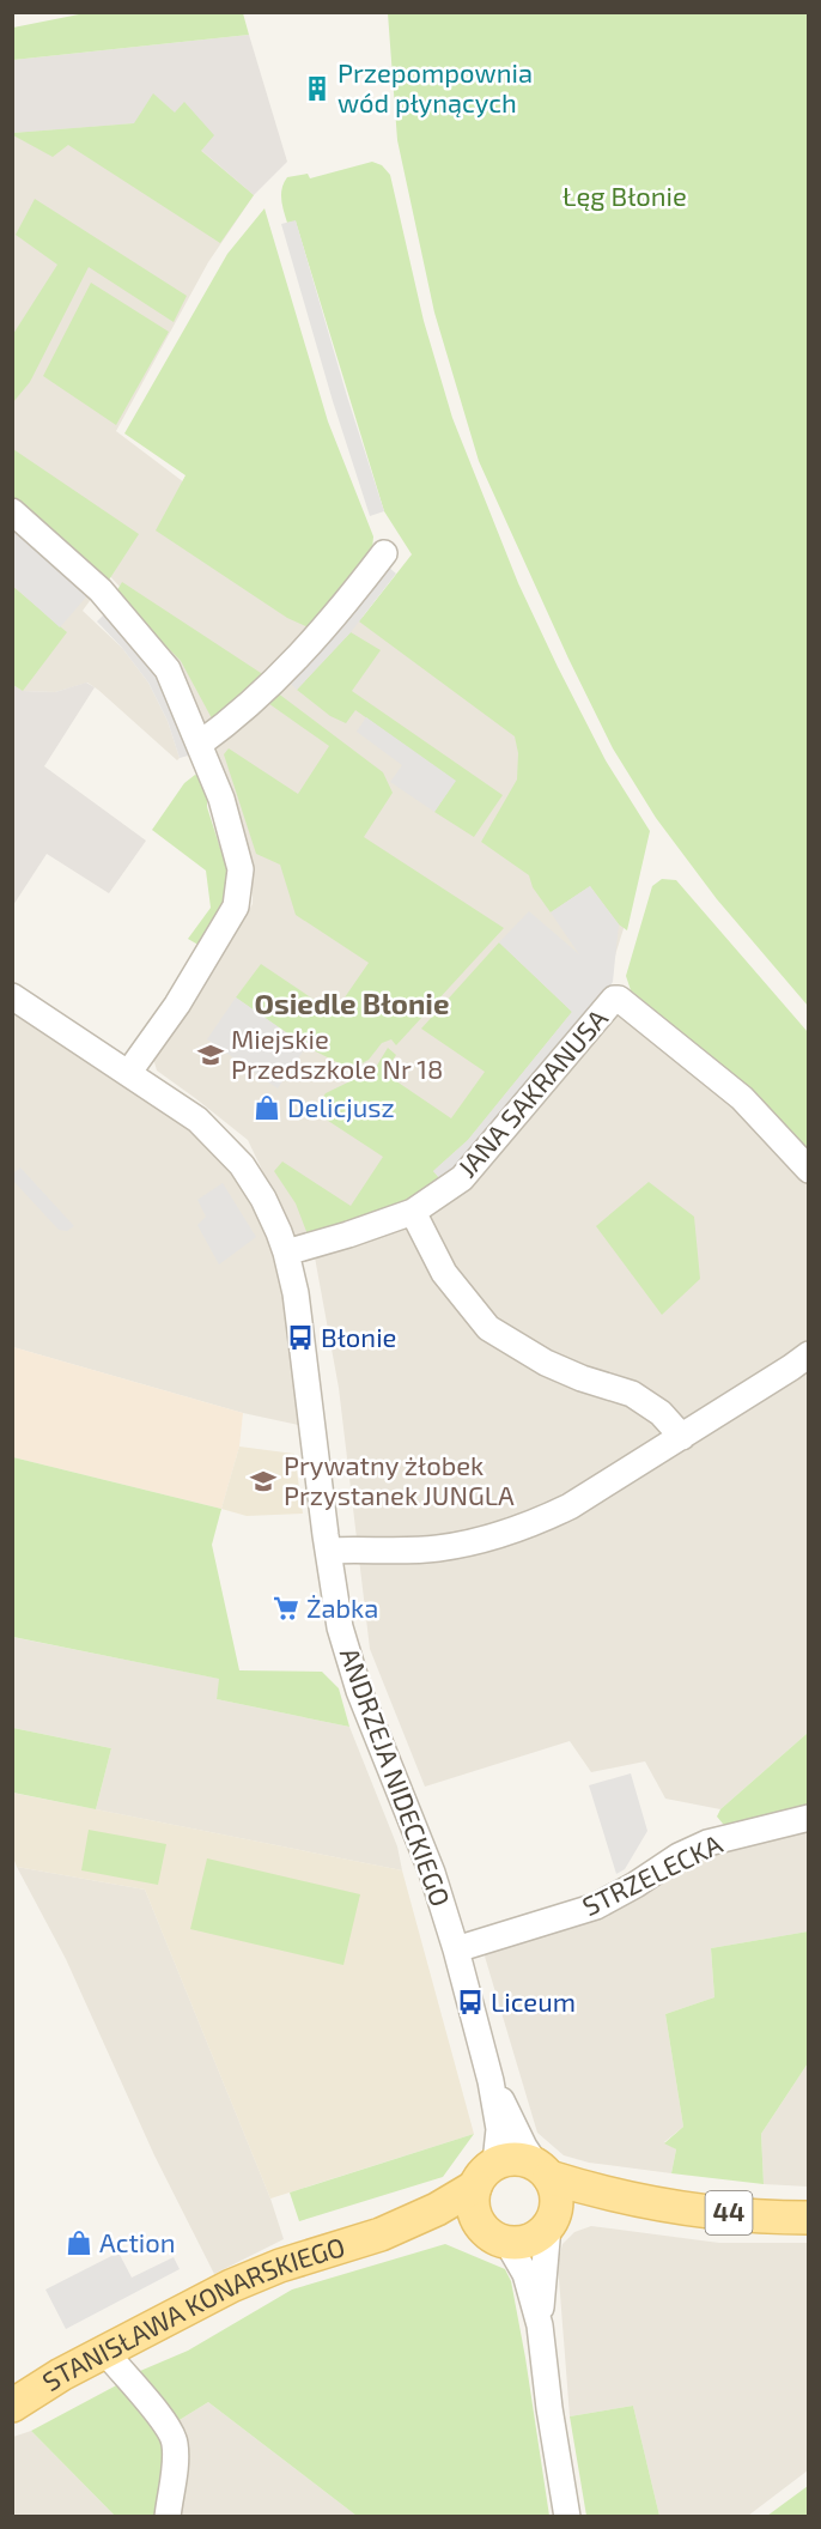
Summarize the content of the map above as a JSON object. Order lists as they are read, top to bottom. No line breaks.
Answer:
{"streets":{"main road":["44","STANISŁAWA KONARSKIEGO"],"street":["JANA SAKRANUSA","ANDRZEJA NIDECKIEGO","STRZELECKA"]},"crossings":[["ANDRZEJA NIDECKIEGO","STRZELECKA"],["ANDRZEJA NIDECKIEGO","44"],["ANDRZEJA NIDECKIEGO","STANISŁAWA KONARSKIEGO"],["44","STANISŁAWA KONARSKIEGO"]],"districts":["Osiedle Błonie"],"parks":["Łęg Błonie"],"places":{"building":["Przepompownia wód płynących"],"school or university":["Miejskie Przedszkole Nr 18","Prywatny żłobek Przystanek JUNGLA"],"shop":["Delicjusz","Action"],"bus stop":["Błonie","Liceum"],"supermarket":["Żabka"]}}
